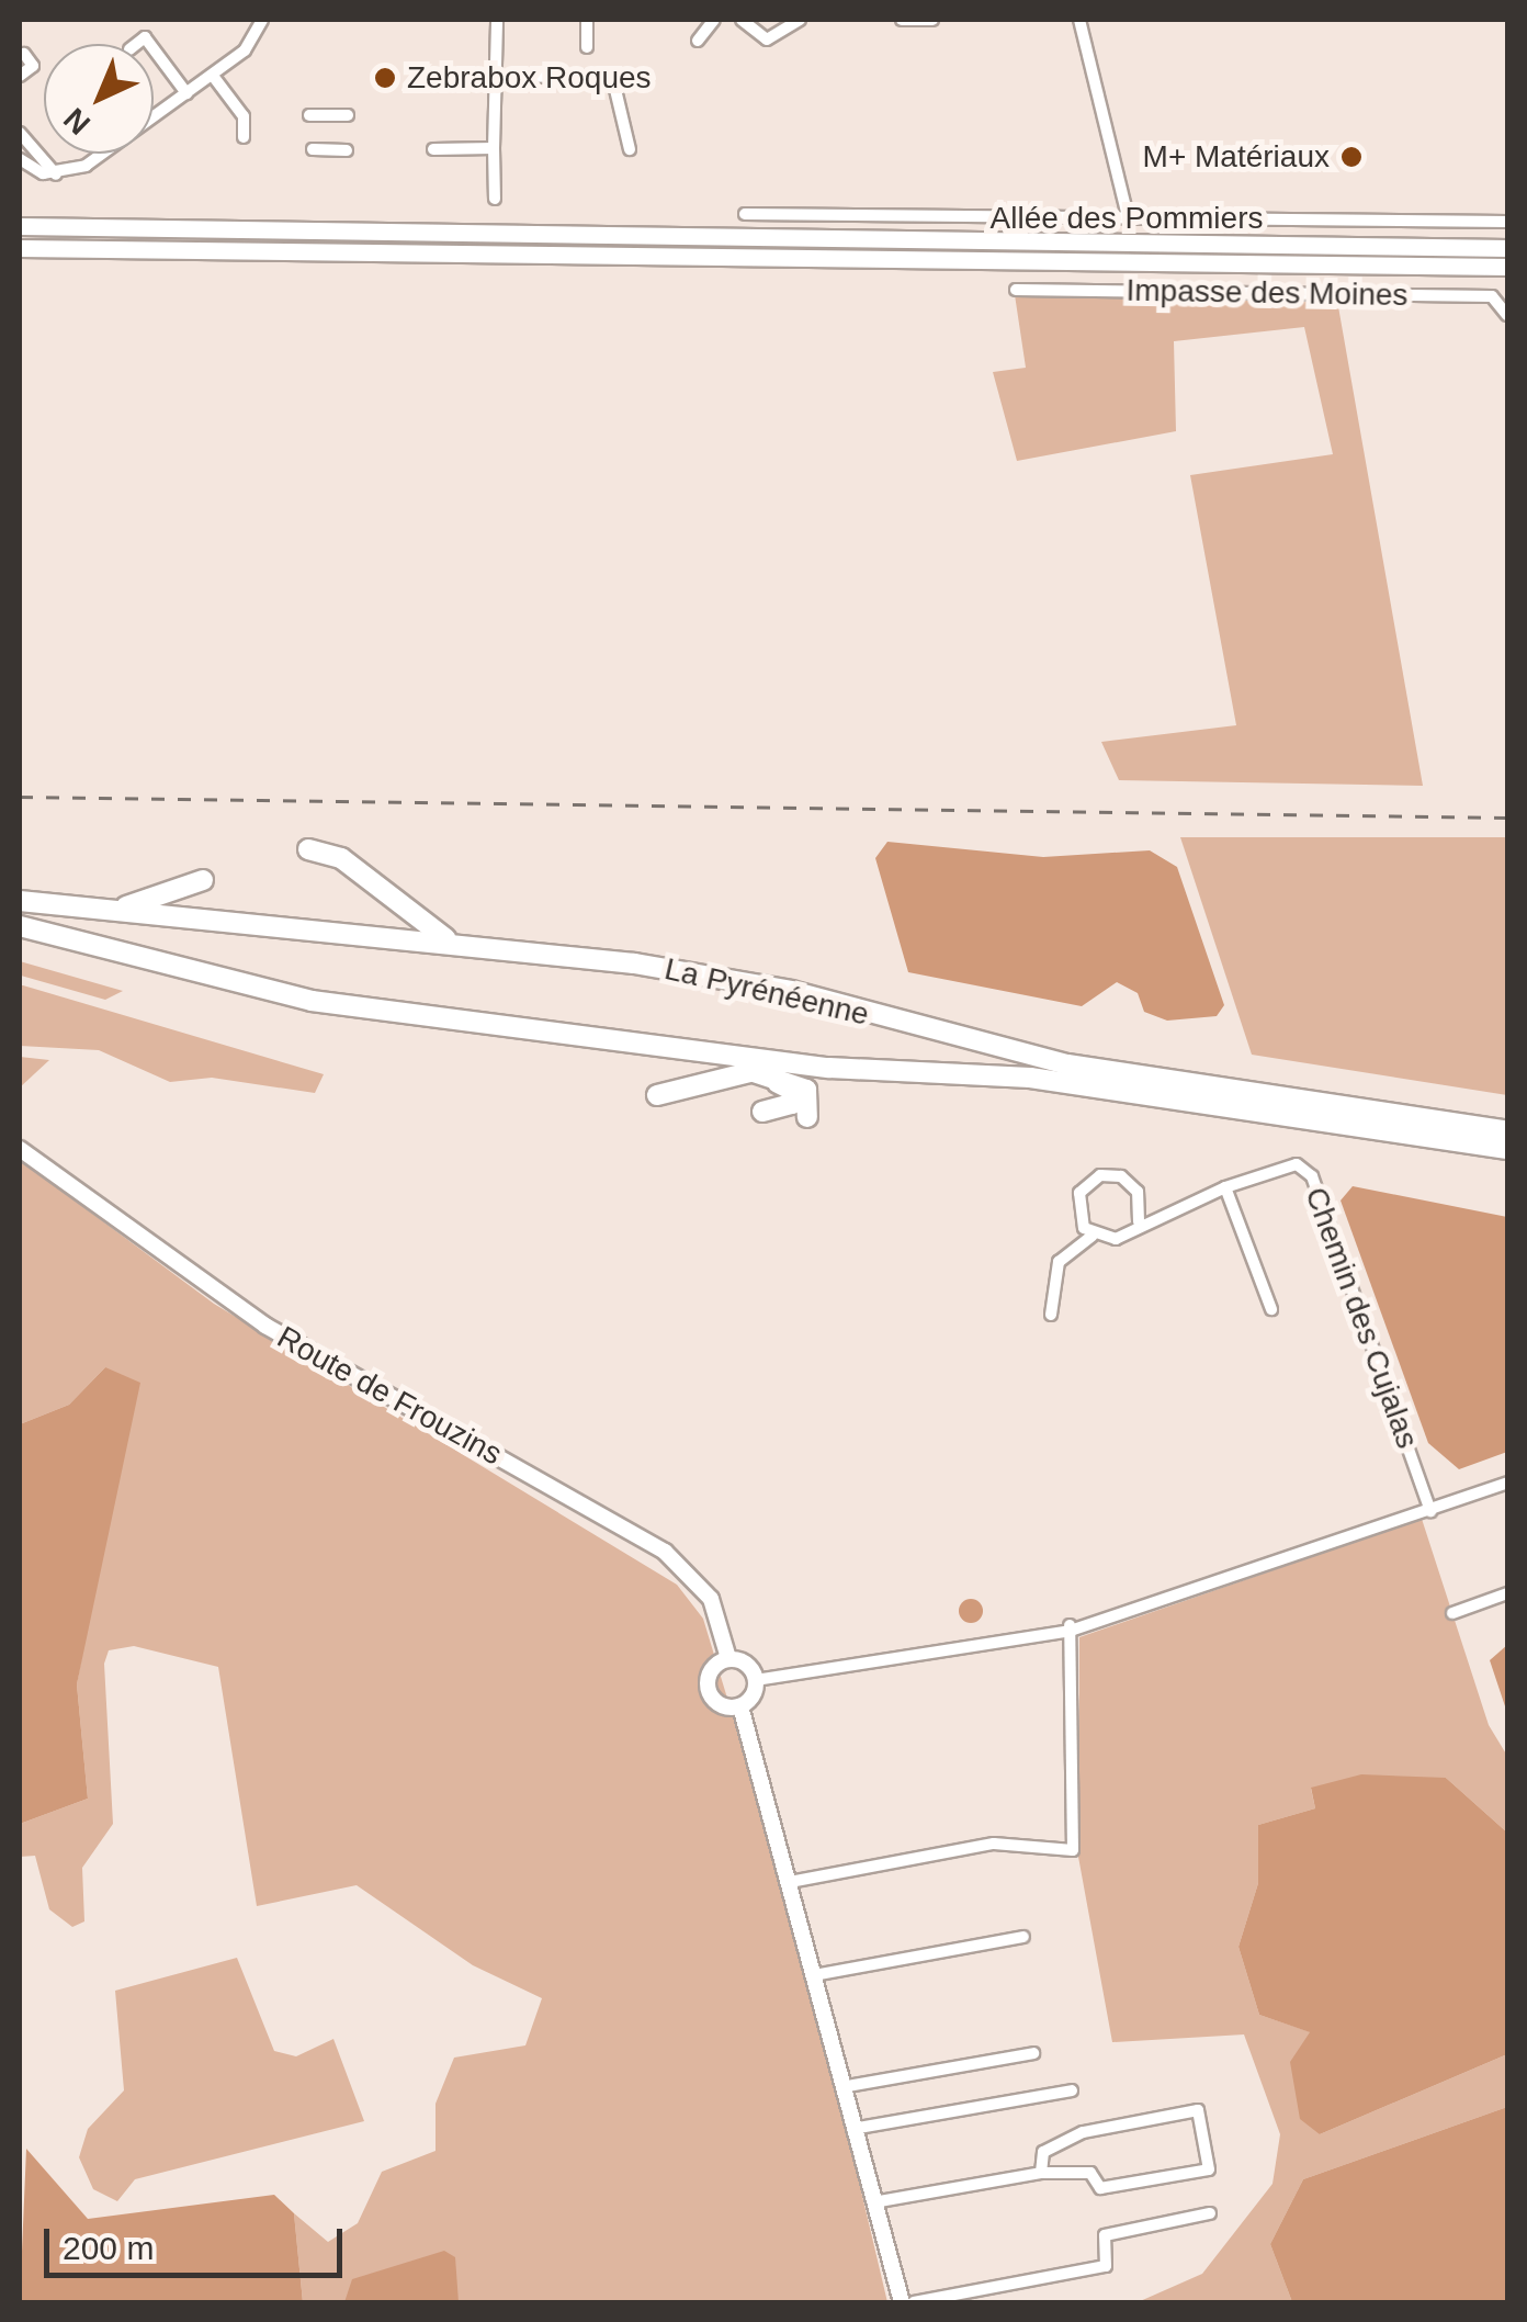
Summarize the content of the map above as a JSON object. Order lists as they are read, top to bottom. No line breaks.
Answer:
{"streets":{"highway":["La Pyrénéenne"],"main road":["Route de Frouzins"],"street":["Allée des Pommiers","Impasse des Moines","Chemin des Cujalas"]},"places":["Zebrabox Roques","M+ Matériaux"],"scale_bar":"200 m","north":"bottom left"}
